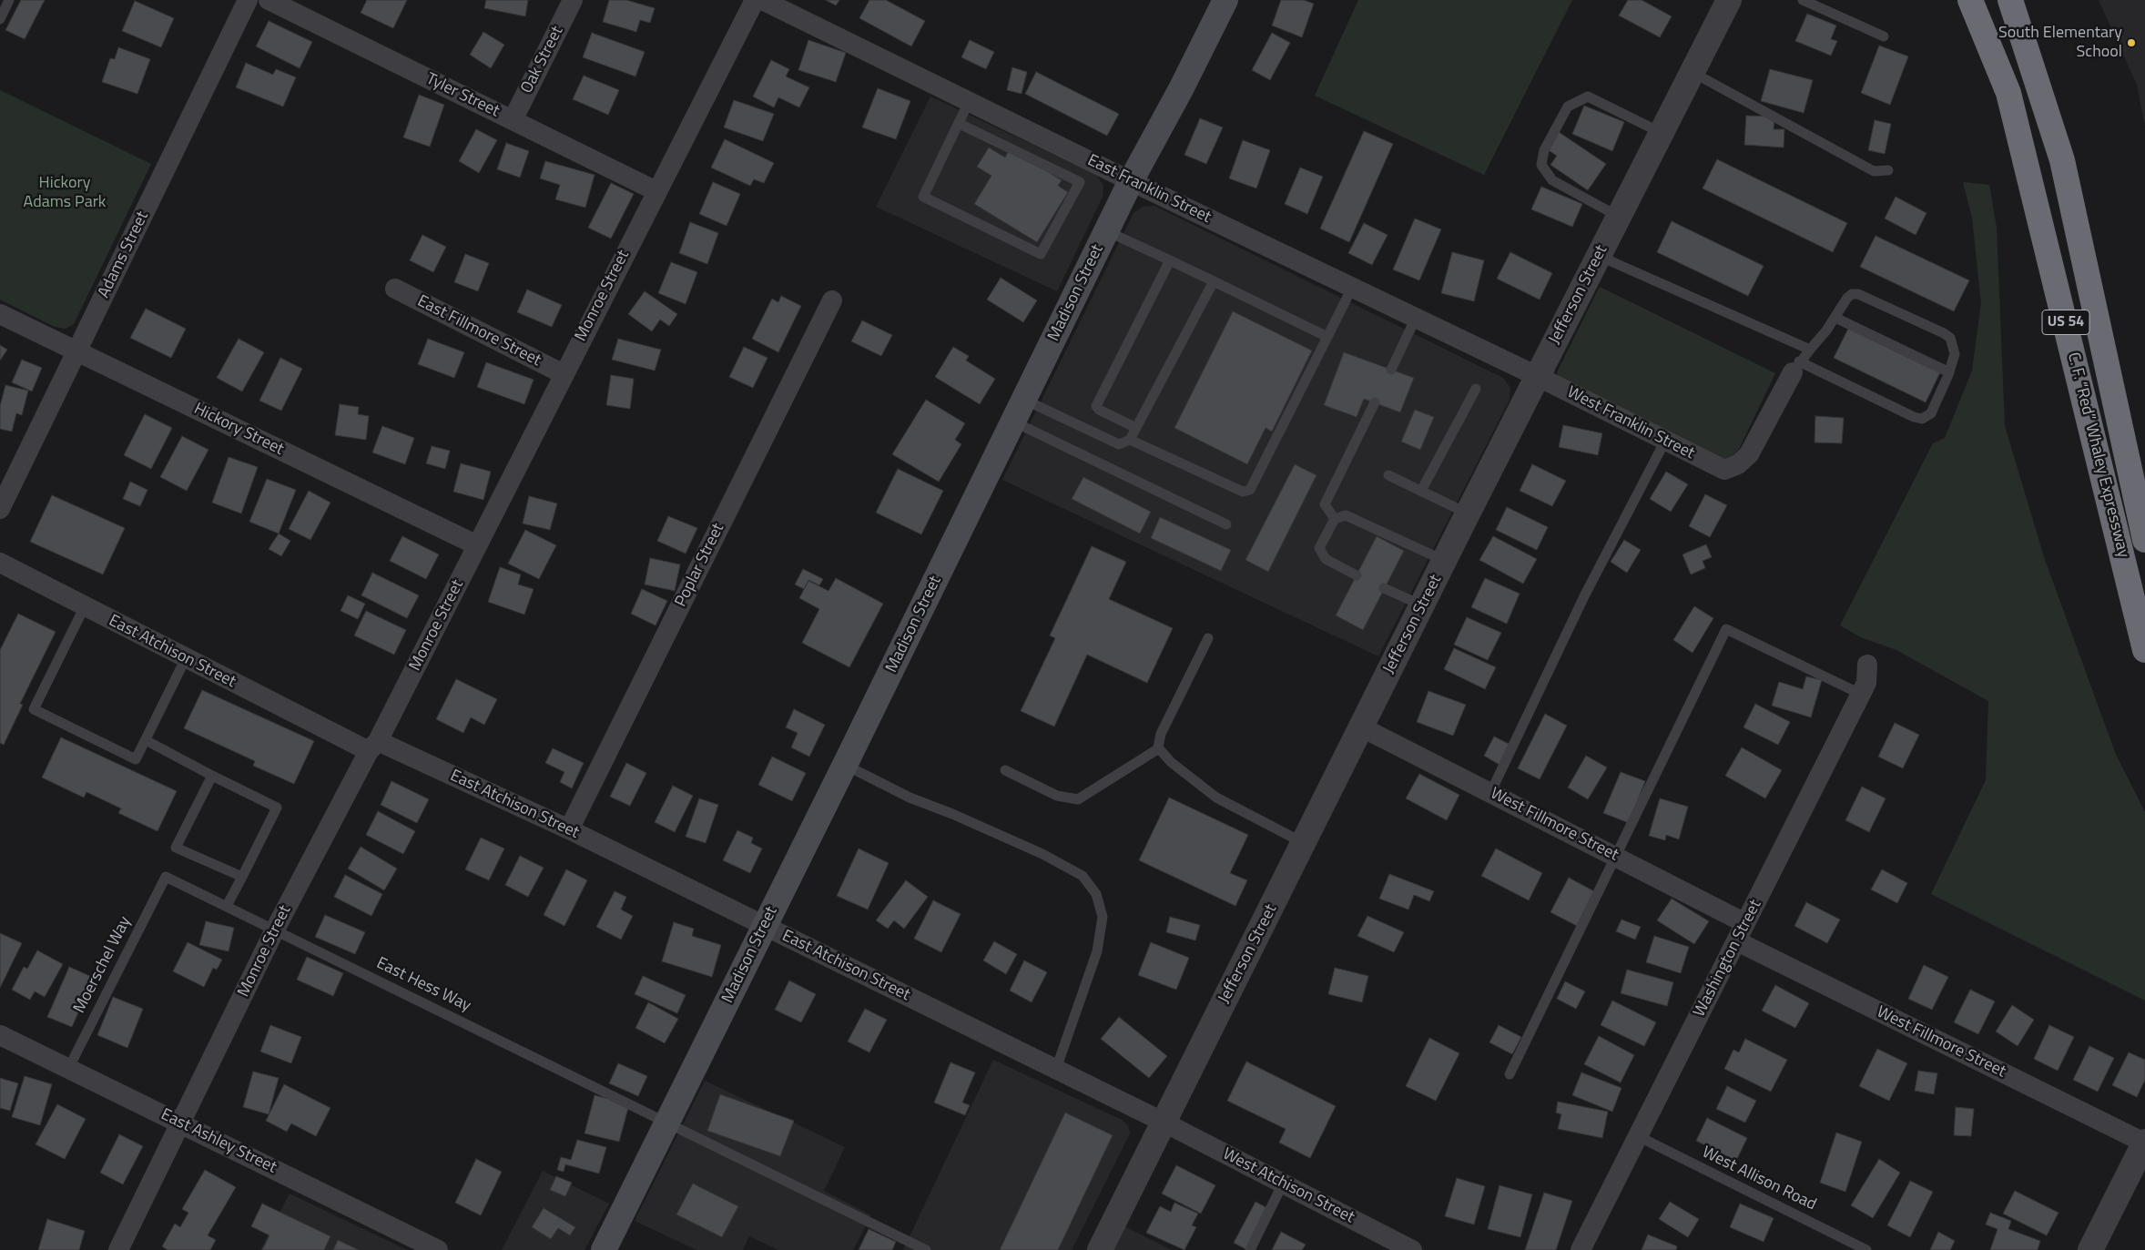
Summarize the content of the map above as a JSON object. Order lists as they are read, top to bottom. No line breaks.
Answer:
{"streets":{"highway":["US 54","C. F. “Red” Whaley Expressway"],"main road":["Madison Street"],"street":["Oak Street","Tyler Street","East Franklin Street","Adams Street","Jefferson Street","Monroe Street","East Fillmore Street","West Franklin Street","Hickory Street","Poplar Street","East Atchison Street","West Fillmore Street","Washington Street","East Ashley Street","West Atchison Street"],"lane":["Moerschel Way","East Hess Way","West Allison Road"]},"crossings":[["Oak Street","Tyler Street"],["Tyler Street","Monroe Street"],["East Franklin Street","Madison Street"],["East Franklin Street","Jefferson Street"],["East Franklin Street","West Franklin Street"],["Adams Street","Hickory Street"],["Madison Street","East Atchison Street"],["Madison Street","East Hess Way"],["Jefferson Street","West Franklin Street"],["Jefferson Street","East Atchison Street"],["Jefferson Street","West Fillmore Street"],["Jefferson Street","West Atchison Street"],["Monroe Street","East Fillmore Street"],["Monroe Street","Hickory Street"],["Monroe Street","East Atchison Street"],["Monroe Street","East Hess Way"],["Monroe Street","East Ashley Street"],["Poplar Street","East Atchison Street"],["East Atchison Street","West Atchison Street"],["West Fillmore Street","Washington Street"],["Washington Street","West Allison Road"],["Moerschel Way","East Hess Way"],["Moerschel Way","East Ashley Street"]],"parks":["Hickory Adams Park"],"places":["South Elementary School"]}
